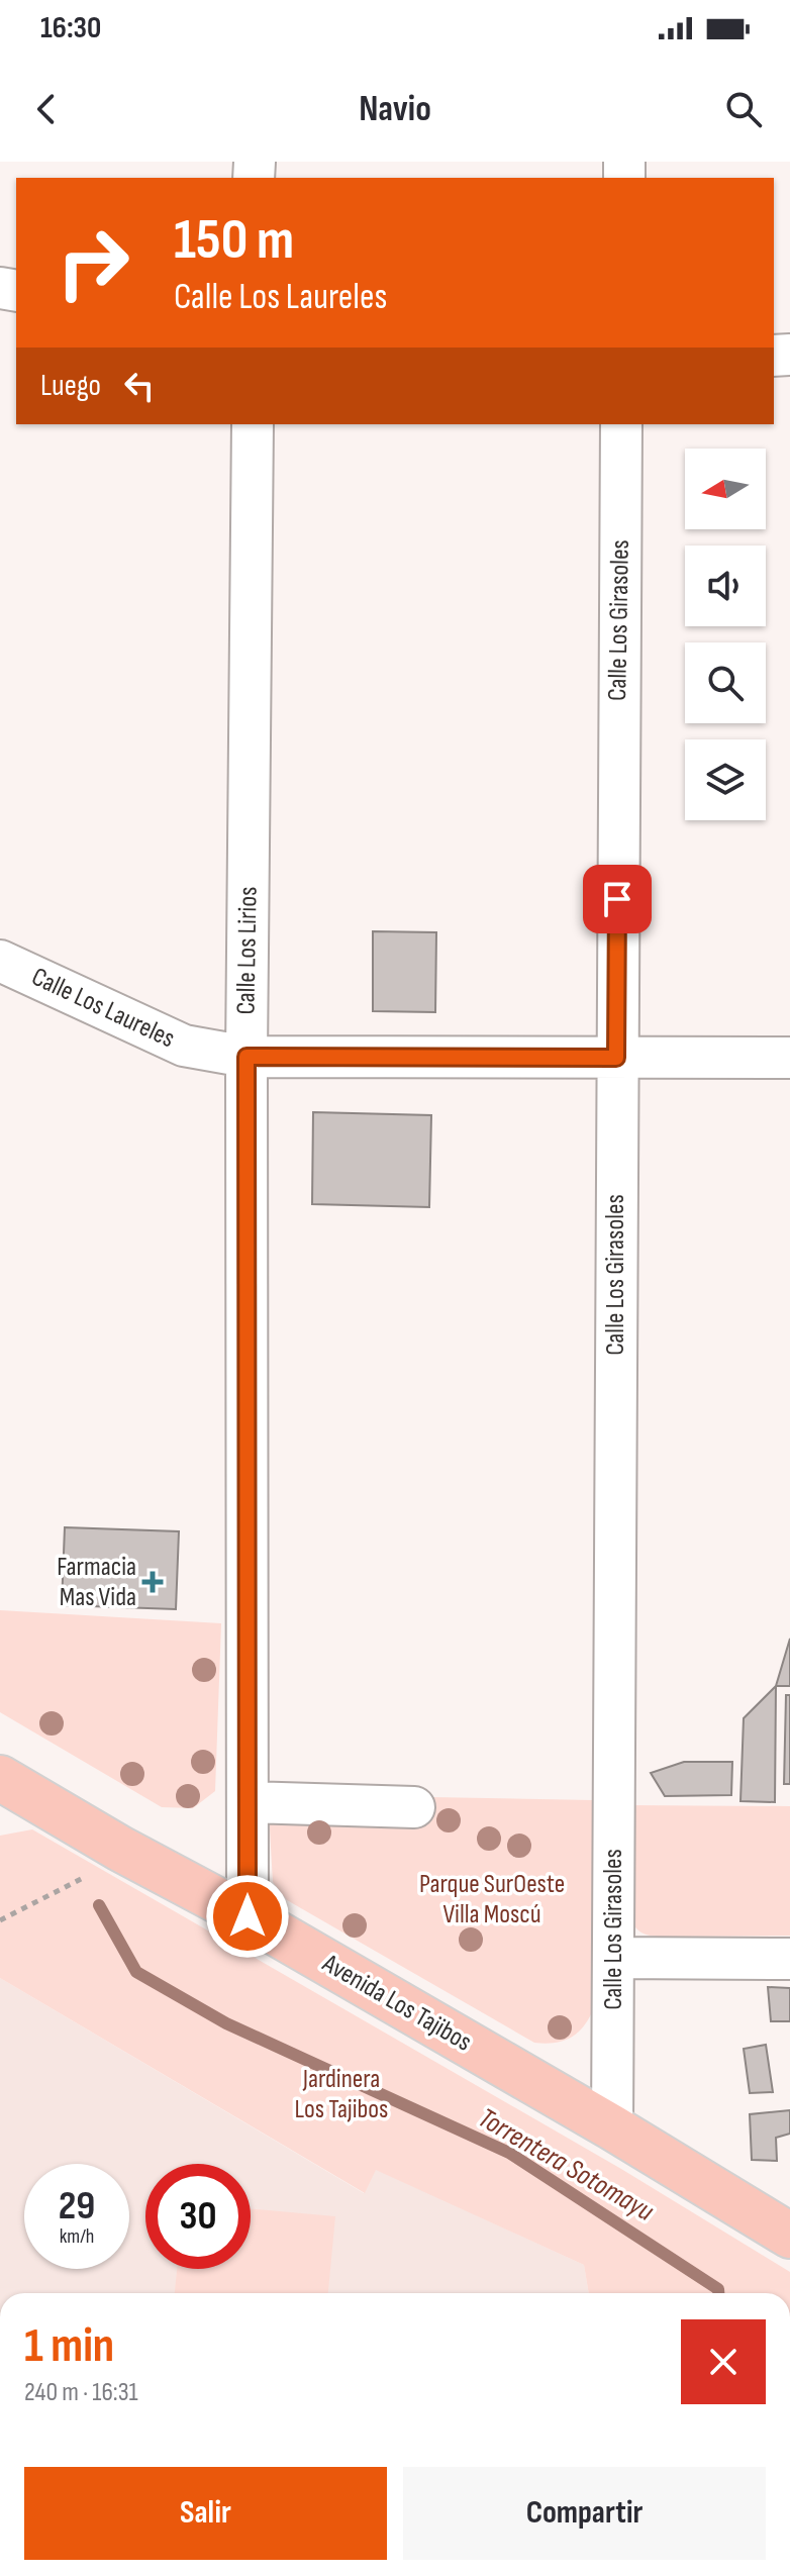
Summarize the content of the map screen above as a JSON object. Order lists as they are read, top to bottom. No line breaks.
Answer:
{"streets":{"main road":["Avenida Los Tajibos"],"street":["Calle Los Girasoles","Calle Los Lirios","Calle Los Laureles"]},"crossings":[["Calle Los Girasoles","Calle Los Laureles"],["Calle Los Girasoles","Avenida Los Tajibos"],["Calle Los Lirios","Calle Los Laureles"],["Calle Los Lirios","Avenida Los Tajibos"]],"water":["Torrentera Sotomayu"],"parks":["Parque SurOeste Villa Moscú","Jardinera Los Tajibos"],"places":{"health":["Farmacia Mas Vida"]},"north":"left","page":{"status":"16:30","header":"Navio","turn":["150 m","Calle Los Laureles"],"then":"Luego","speed":"29 km/h","limit":"30","heading":["1 min","240 m · 16:31"],"buttons":["Salir","Compartir"]}}
